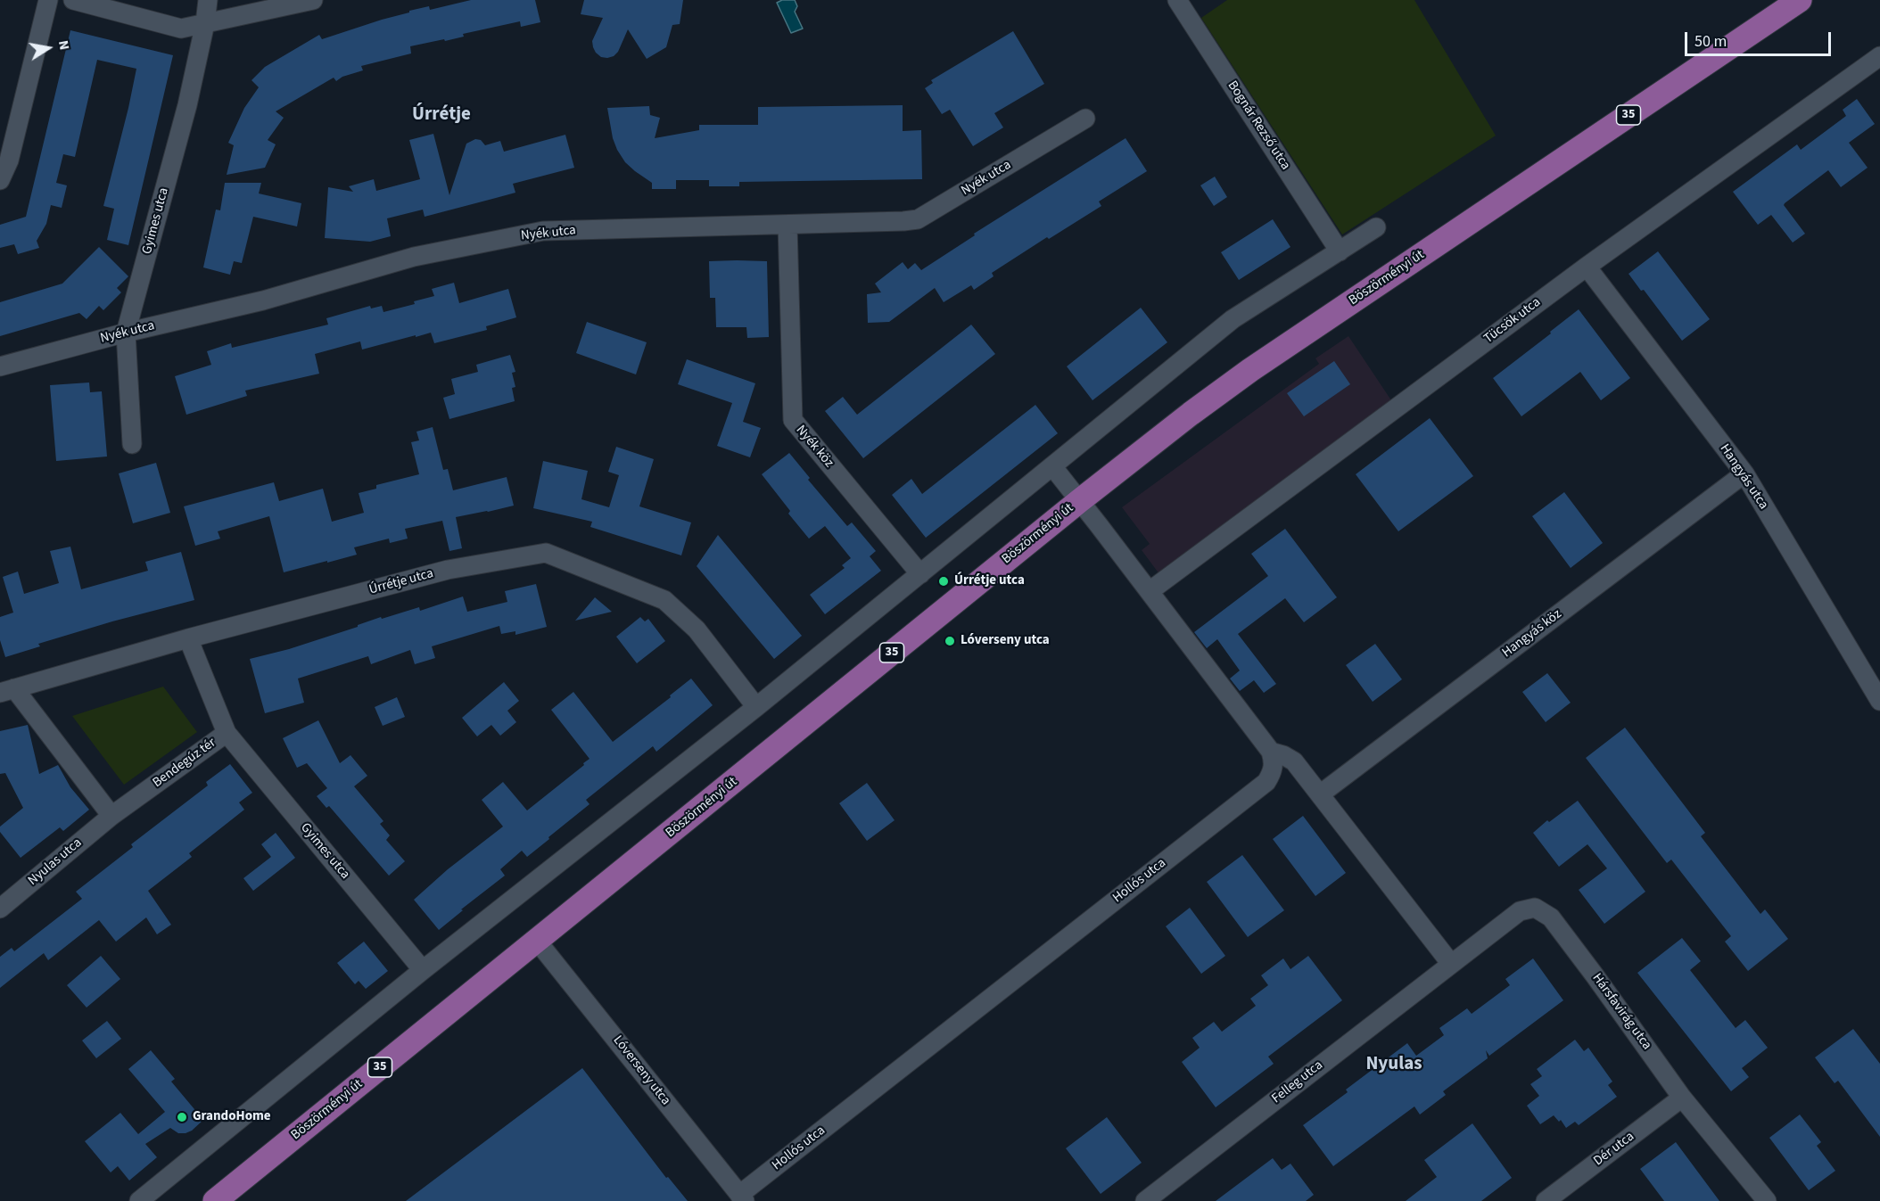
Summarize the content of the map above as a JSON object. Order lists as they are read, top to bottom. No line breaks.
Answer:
{"streets":{"main road":["35","Böszörményi út"],"street":["Bognár Rezső utca","Nyék utca","Gyimes utca","Tücsök utca","Nyék köz","Hangyás utca","Úrrétje utca","Hangyás köz","Bendegúz tér","Nyulas utca","Hollós utca","Hársfavirág utca","Lóverseny utca","Felleg utca","Dér utca"]},"crossings":[["Nyék utca","Gyimes utca"],["Nyék utca","Nyék köz"],["Gyimes utca","Bendegúz tér"],["Böszörményi út","Lóverseny utca"],["Tücsök utca","Hangyás utca"],["Hangyás utca","Hangyás köz"],["Úrrétje utca","Bendegúz tér"],["Bendegúz tér","Nyulas utca"],["Hollós utca","Lóverseny utca"],["Hársfavirág utca","Felleg utca"],["Hársfavirág utca","Dér utca"]],"districts":["Úrrétje","Nyulas"],"places":["Úrrétje utca","Lóverseny utca","GrandoHome"],"scale_bar":"50 m","north":"right"}
